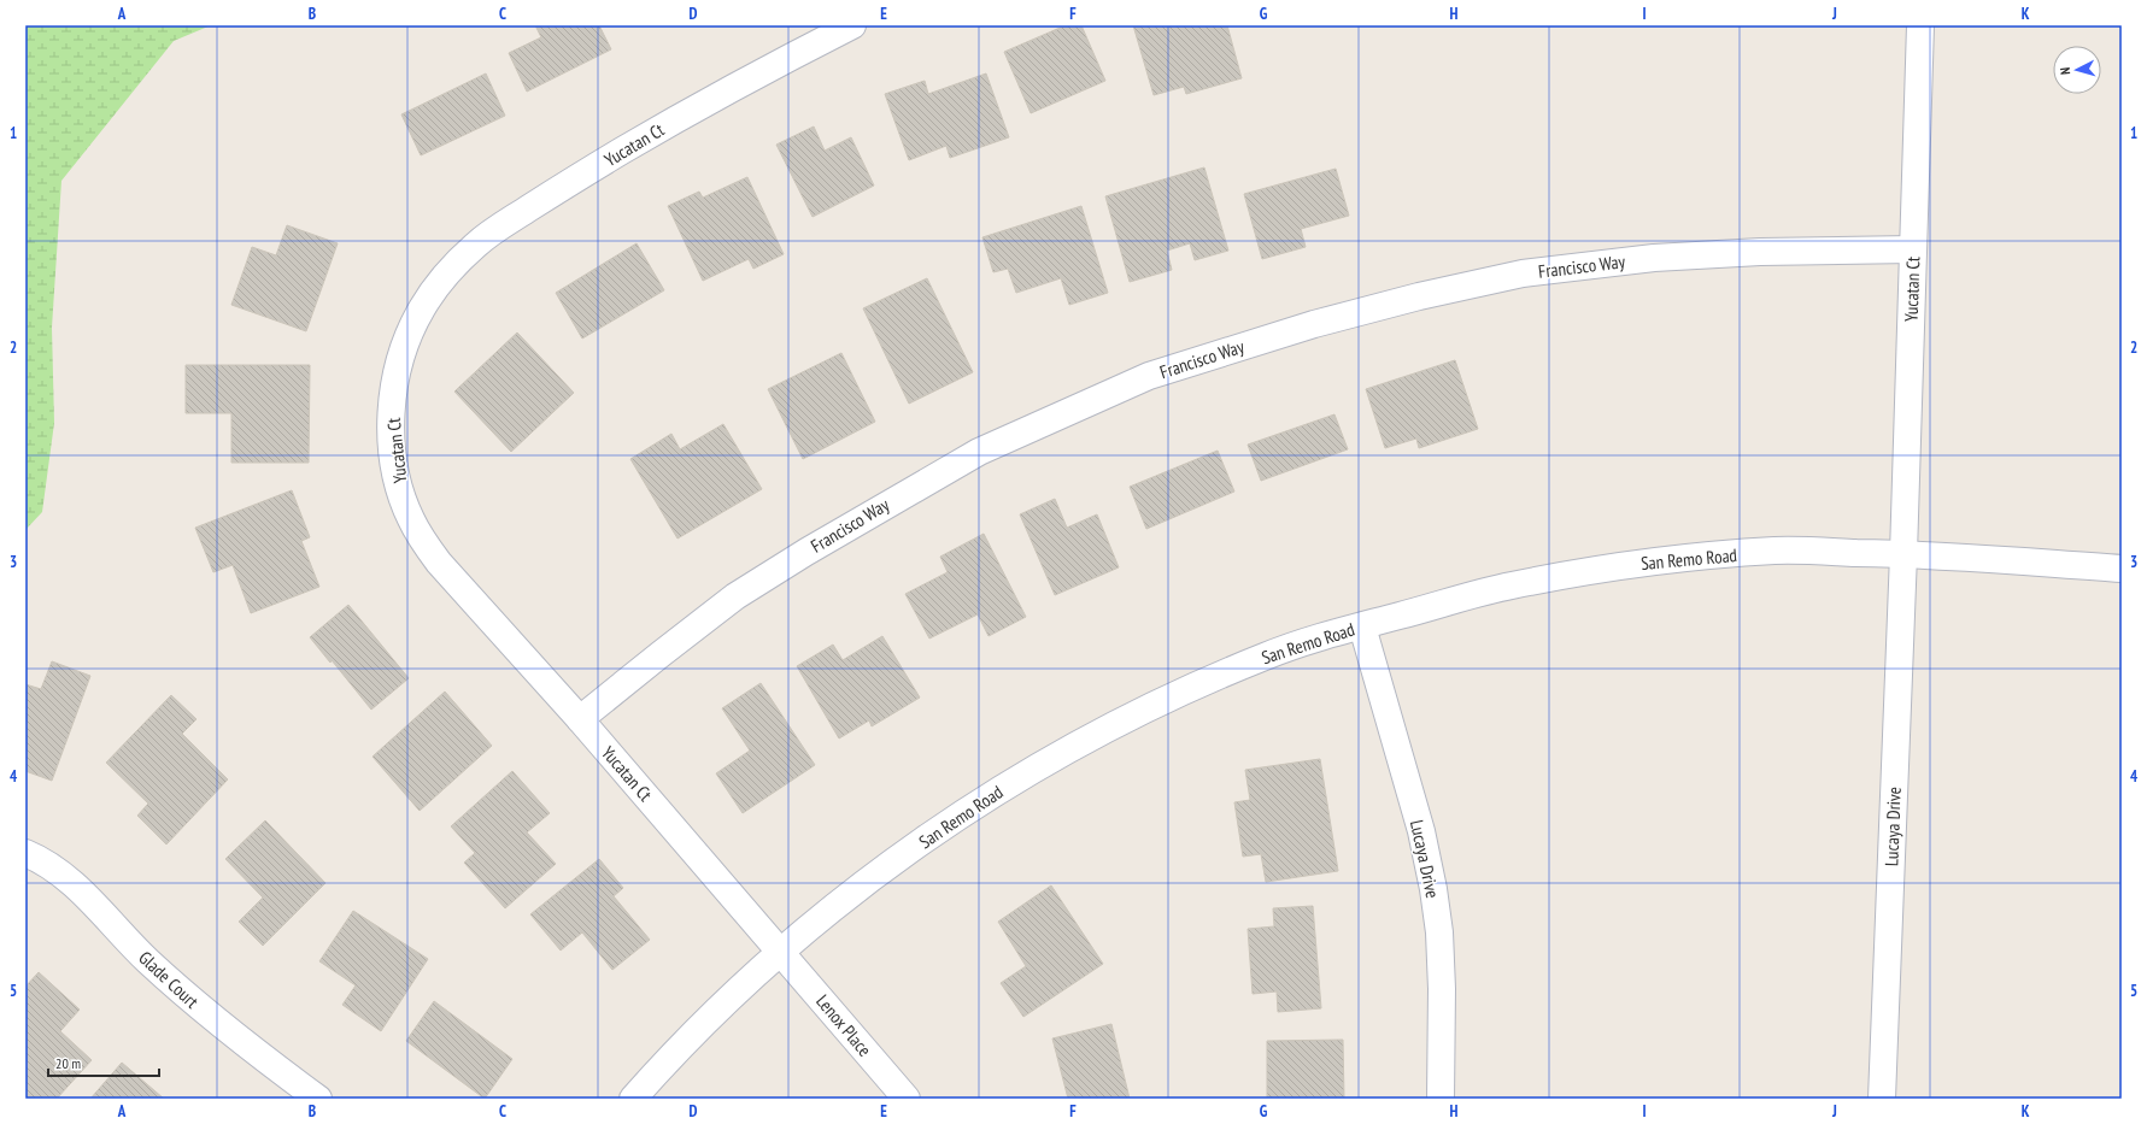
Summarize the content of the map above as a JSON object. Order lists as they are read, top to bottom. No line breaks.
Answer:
{"streets":{"street":["Yucatan Ct","Francisco Way","San Remo Road","Lucaya Drive","Glade Court","Lenox Place"]},"crossings":[["Yucatan Ct","Francisco Way"],["Yucatan Ct","San Remo Road"],["Yucatan Ct","Lucaya Drive"],["Yucatan Ct","Lenox Place"],["San Remo Road","Lucaya Drive"],["San Remo Road","Lenox Place"]],"scale_bar":"20 m","north":"left","grid":{"columns":["A","B","C","D","E","F","G","H","I","J","K"],"rows":["1","2","3","4","5"]}}
